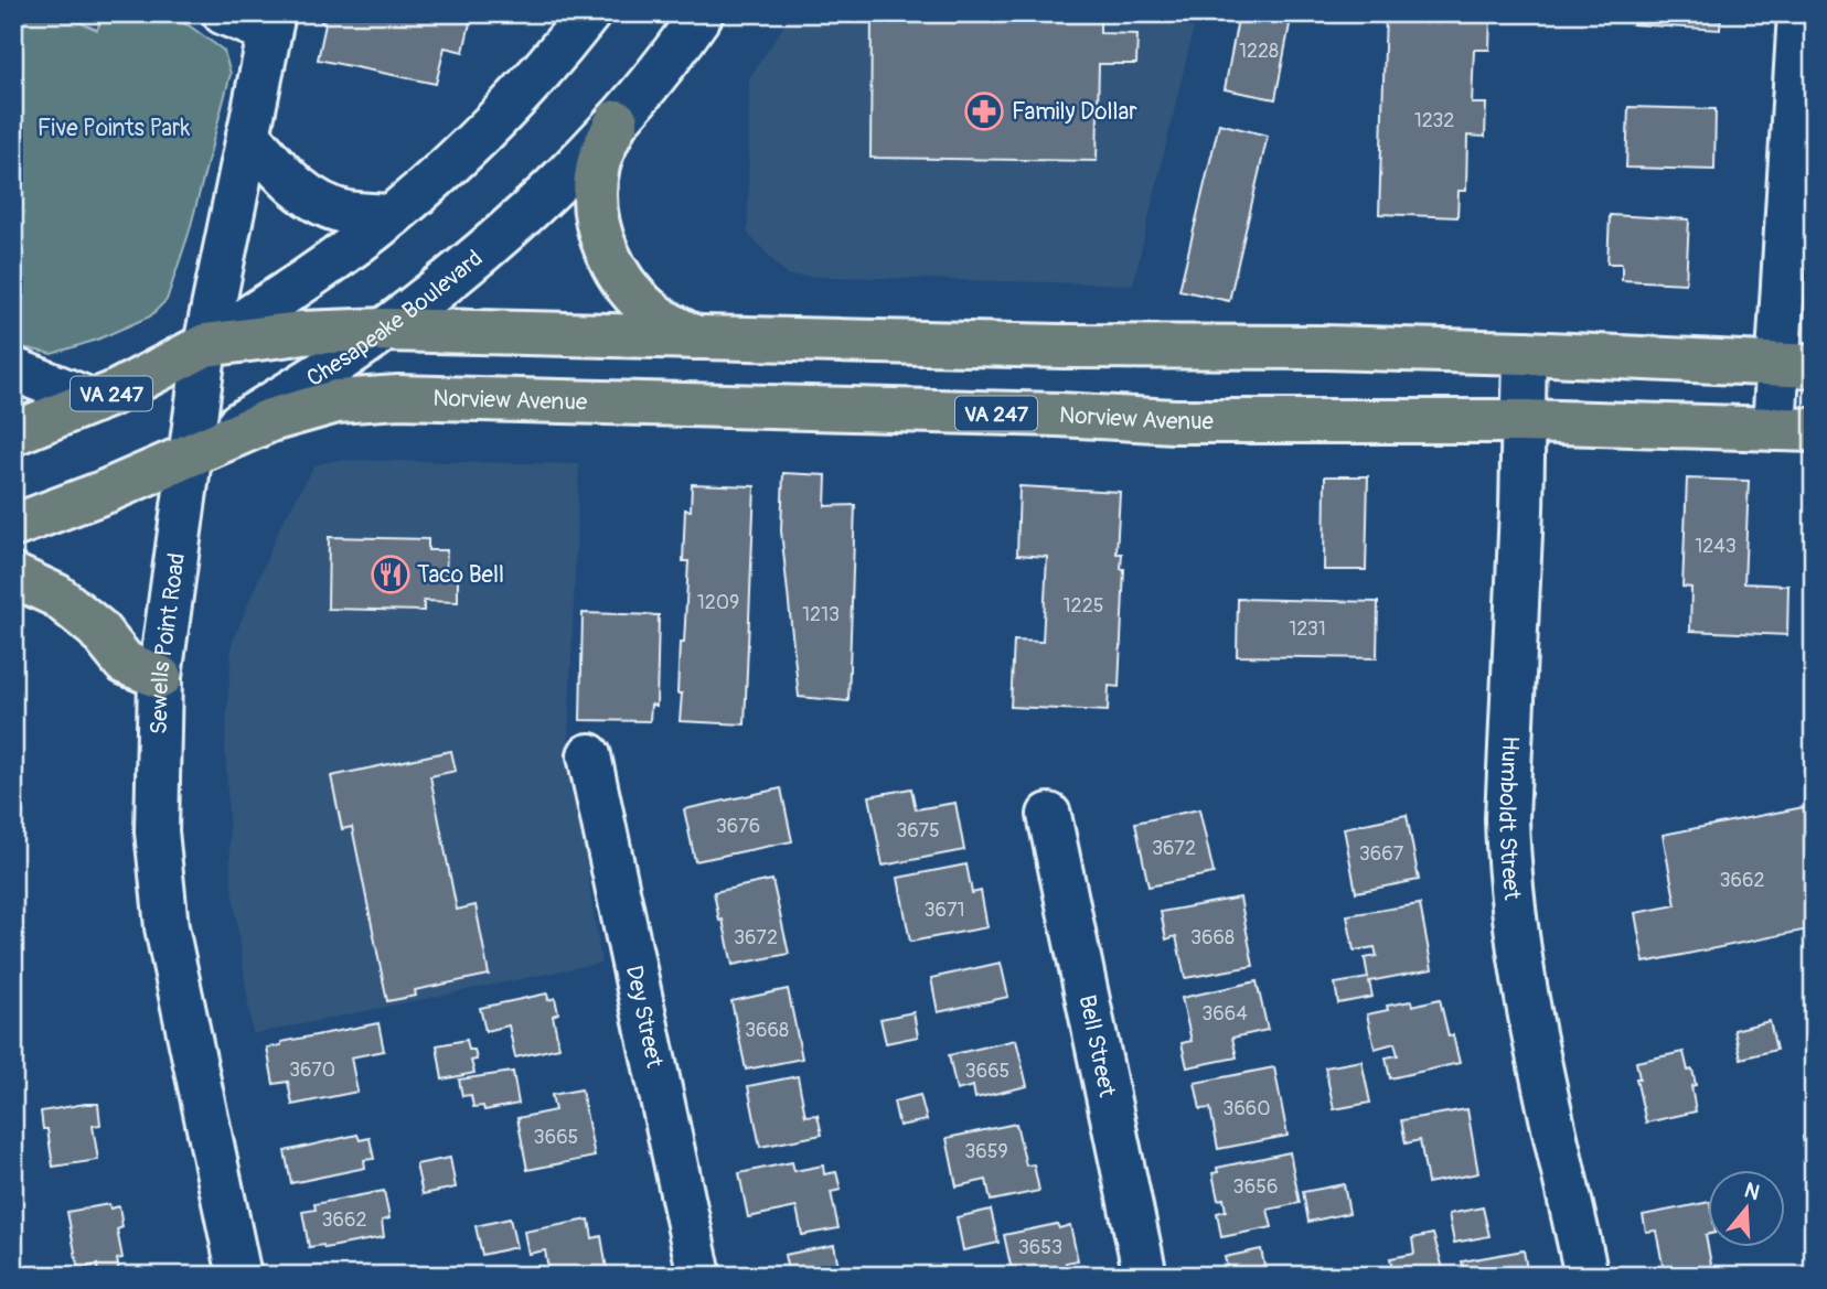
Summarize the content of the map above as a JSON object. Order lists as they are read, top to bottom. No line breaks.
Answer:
{"streets":{"main road":["Chesapeake Boulevard","VA 247","Norview Avenue","Sewells Point Road","Humboldt Street","Dey Street","Bell Street"]},"crossings":[["Chesapeake Boulevard","VA 247"],["Chesapeake Boulevard","Norview Avenue"],["Chesapeake Boulevard","Sewells Point Road"],["VA 247","Sewells Point Road"],["VA 247","Humboldt Street"],["Norview Avenue","Sewells Point Road"],["Norview Avenue","Humboldt Street"]],"parks":["Five Points Park"],"places":{"pharmacy":["Family Dollar"],"restaurant":["Taco Bell"]},"house_numbers":["1228","1232","1243","1209","1225","1213","1231","3676","3675","3672","3667","3662","3671","3672","3668","3664","3668","3670","3665","3660","3665","3659","3656","3662","3653"],"north":"top"}
